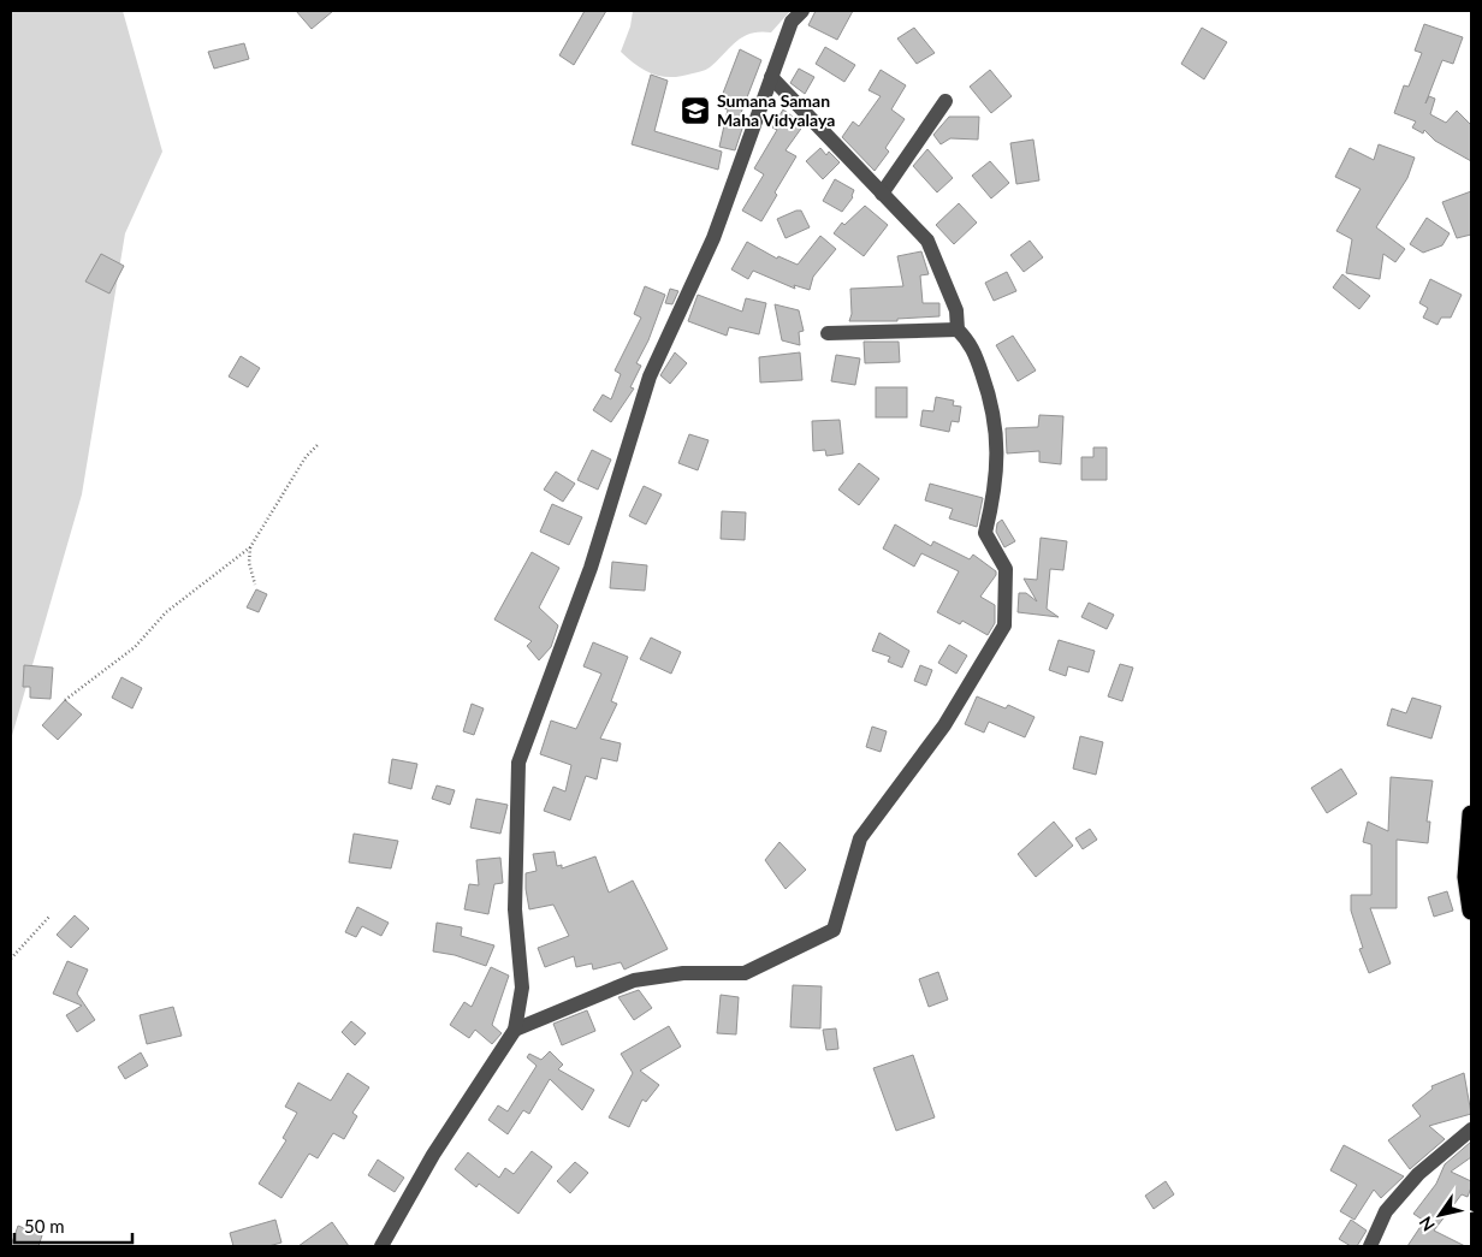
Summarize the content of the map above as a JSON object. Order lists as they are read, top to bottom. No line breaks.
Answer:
{"places":{"school or university":["Sumana Saman Maha Vidyalaya"]},"scale_bar":"50 m","north":"bottom left"}
